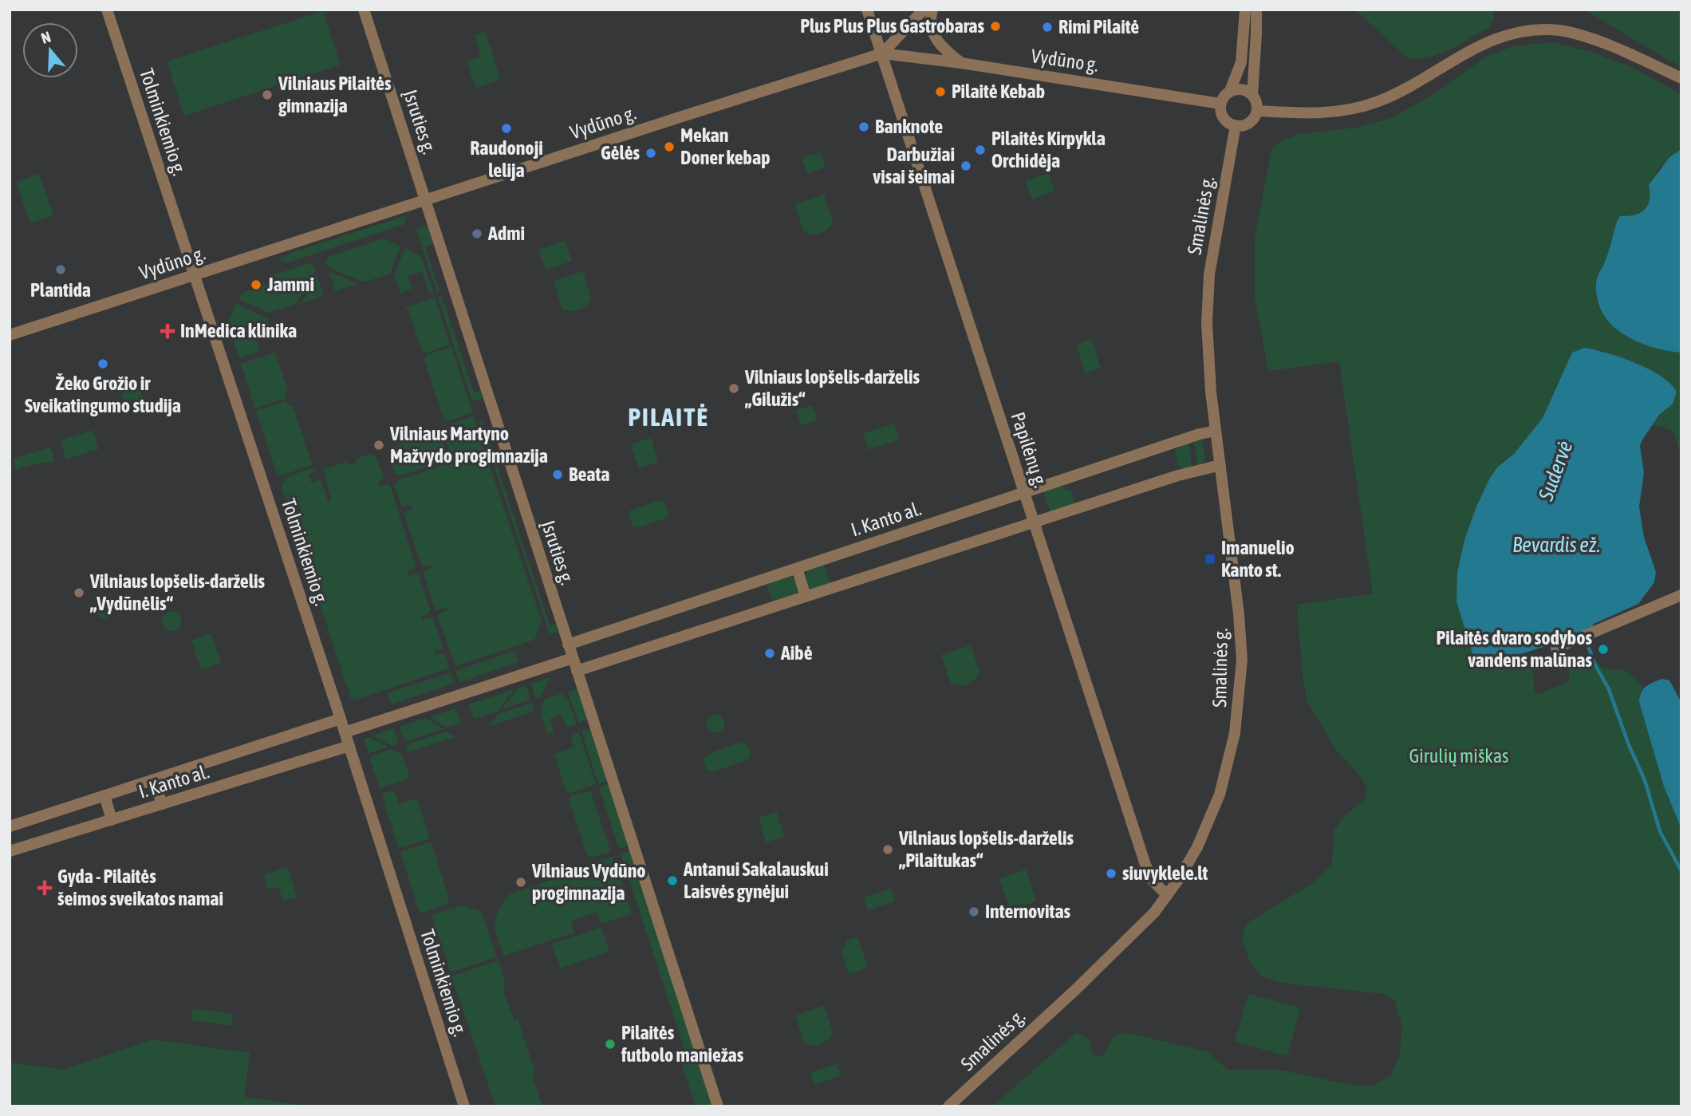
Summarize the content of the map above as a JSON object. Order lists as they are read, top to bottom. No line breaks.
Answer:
{"streets":{"street":["Vydūno g.","Tolminkiemio g.","Įsruties g.","Smalinės g.","Papilėnų g.","I. Kanto al."]},"crossings":[["Vydūno g.","Tolminkiemio g."],["Vydūno g.","Įsruties g."],["Vydūno g.","Smalinės g."],["Vydūno g.","Papilėnų g."],["Tolminkiemio g.","I. Kanto al."],["Įsruties g.","I. Kanto al."],["Smalinės g.","Papilėnų g."],["Smalinės g.","I. Kanto al."],["Papilėnų g.","I. Kanto al."]],"districts":["PILAITĖ"],"water":["Sudervė","Bevardis ež."],"parks":["Girulių miškas"],"places":{"other":["Plus Plus Plus Gastrobaras","Rimi Pilaitė","Pilaitė Kebab","Vilniaus Pilaitės gimnazija","Banknote","Raudonoji lelija","Mekan Doner kebap","Pilaitės Kirpykla Orchidėja","Gėlės","Darbužiai visai šeimai","Admi","Plantida","Jammi","Žeko Grožio ir Sveikatingumo studija","Vilniaus lopšelis-darželis „Gilužis“","Vilniaus Martyno Mažvydo progimnazija","Beata","Vilniaus lopšelis-darželis „Vydūnėlis“","Pilaitės dvaro sodybos vandens malūnas","Aibė","Vilniaus lopšelis-darželis „Pilaitukas“","siuvyklele.lt","Antanui Sakalauskui Laisvės gynėjui","Vilniaus Vydūno progimnazija","Internovitas","Pilaitės futbolo maniežas"],"health":["InMedica klinika","Gyda - Pilaitės šeimos sveikatos namai"],"transit":["Imanuelio Kanto st."]},"north":"top"}
